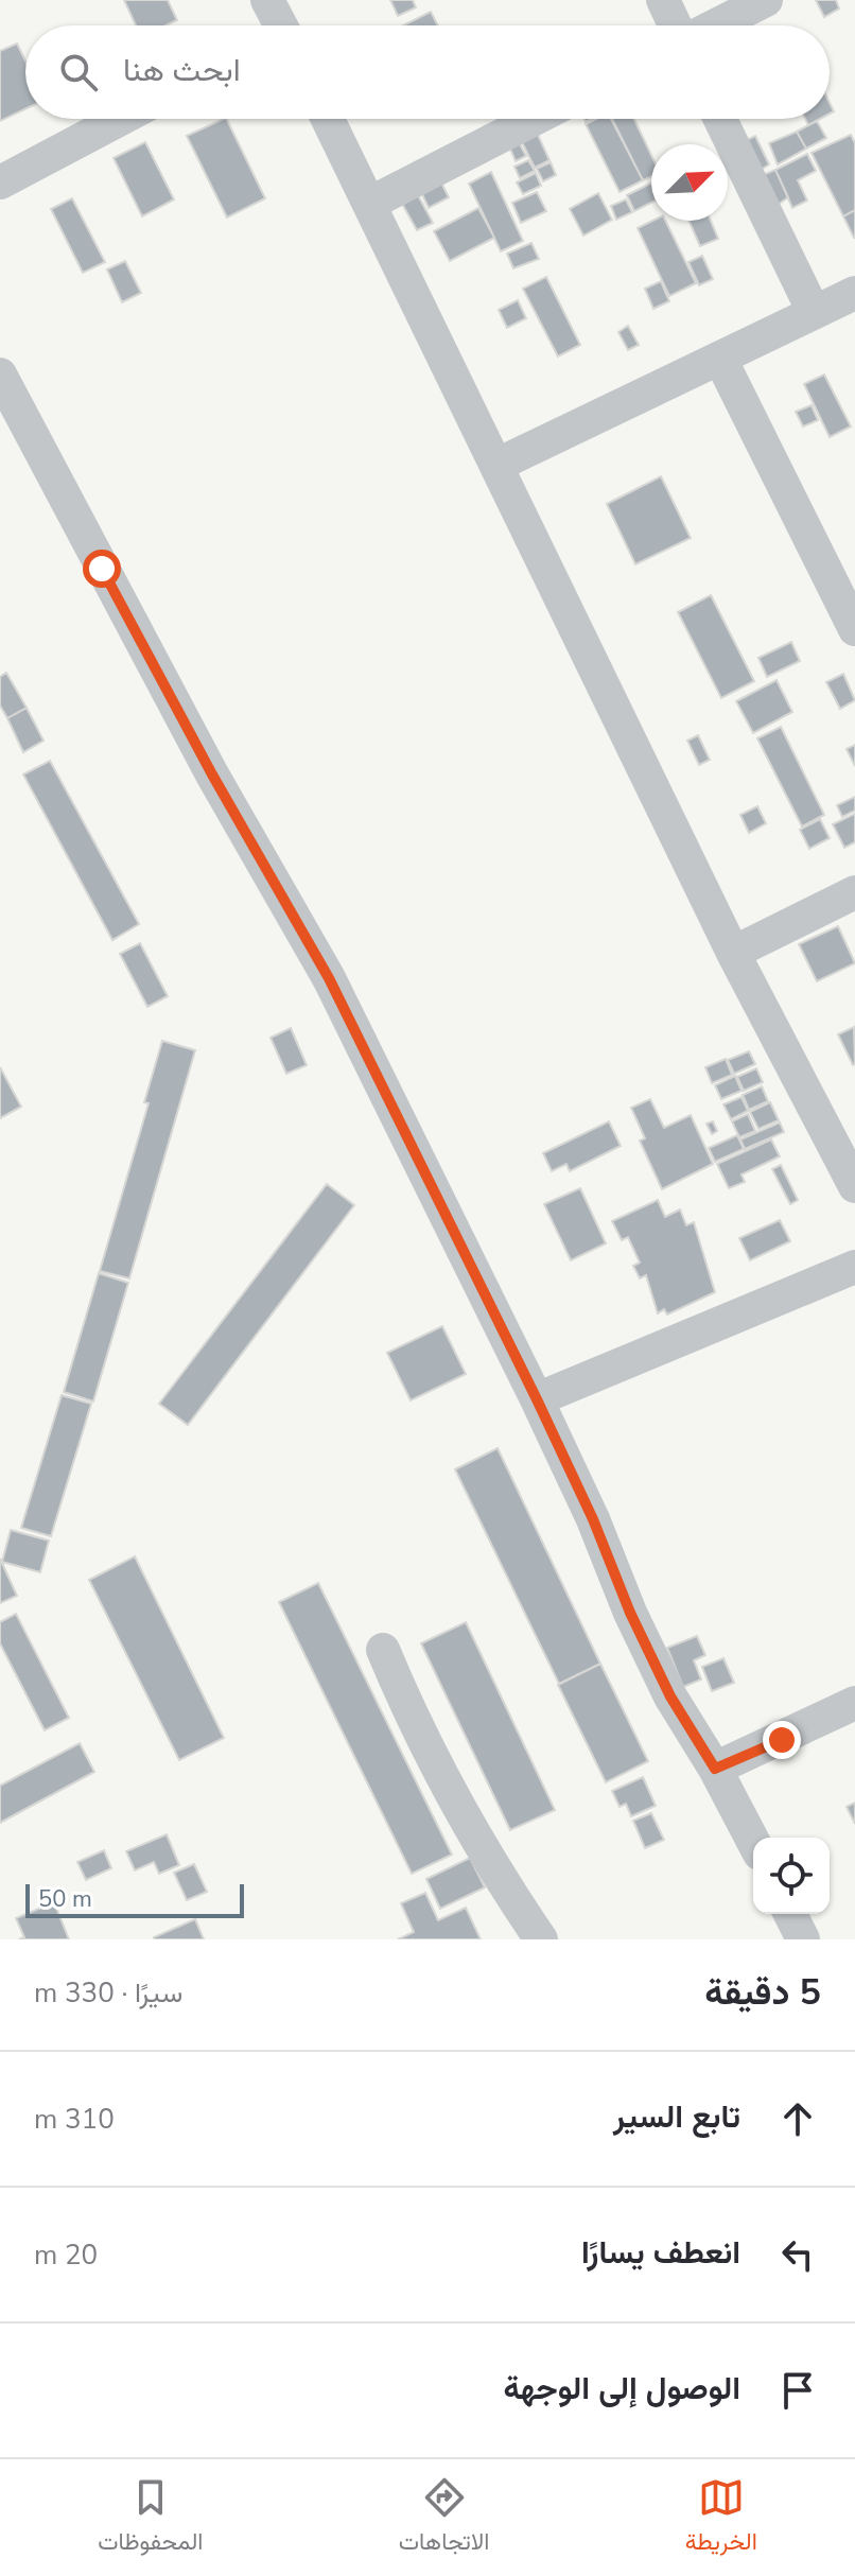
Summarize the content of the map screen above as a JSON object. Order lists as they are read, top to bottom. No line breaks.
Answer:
{"scale_bar":"50 m","north":"top right","page":{"search":"ابحث هنا","scale":"50 m","heading":["5 دقيقة","سيرًا · 330 m"],"list":[["تابع السير","310 m"],["انعطف يسارًا","20 m"],"الوصول إلى الوجهة"],"nav":["الخريطة","الاتجاهات","المحفوظات"]}}
